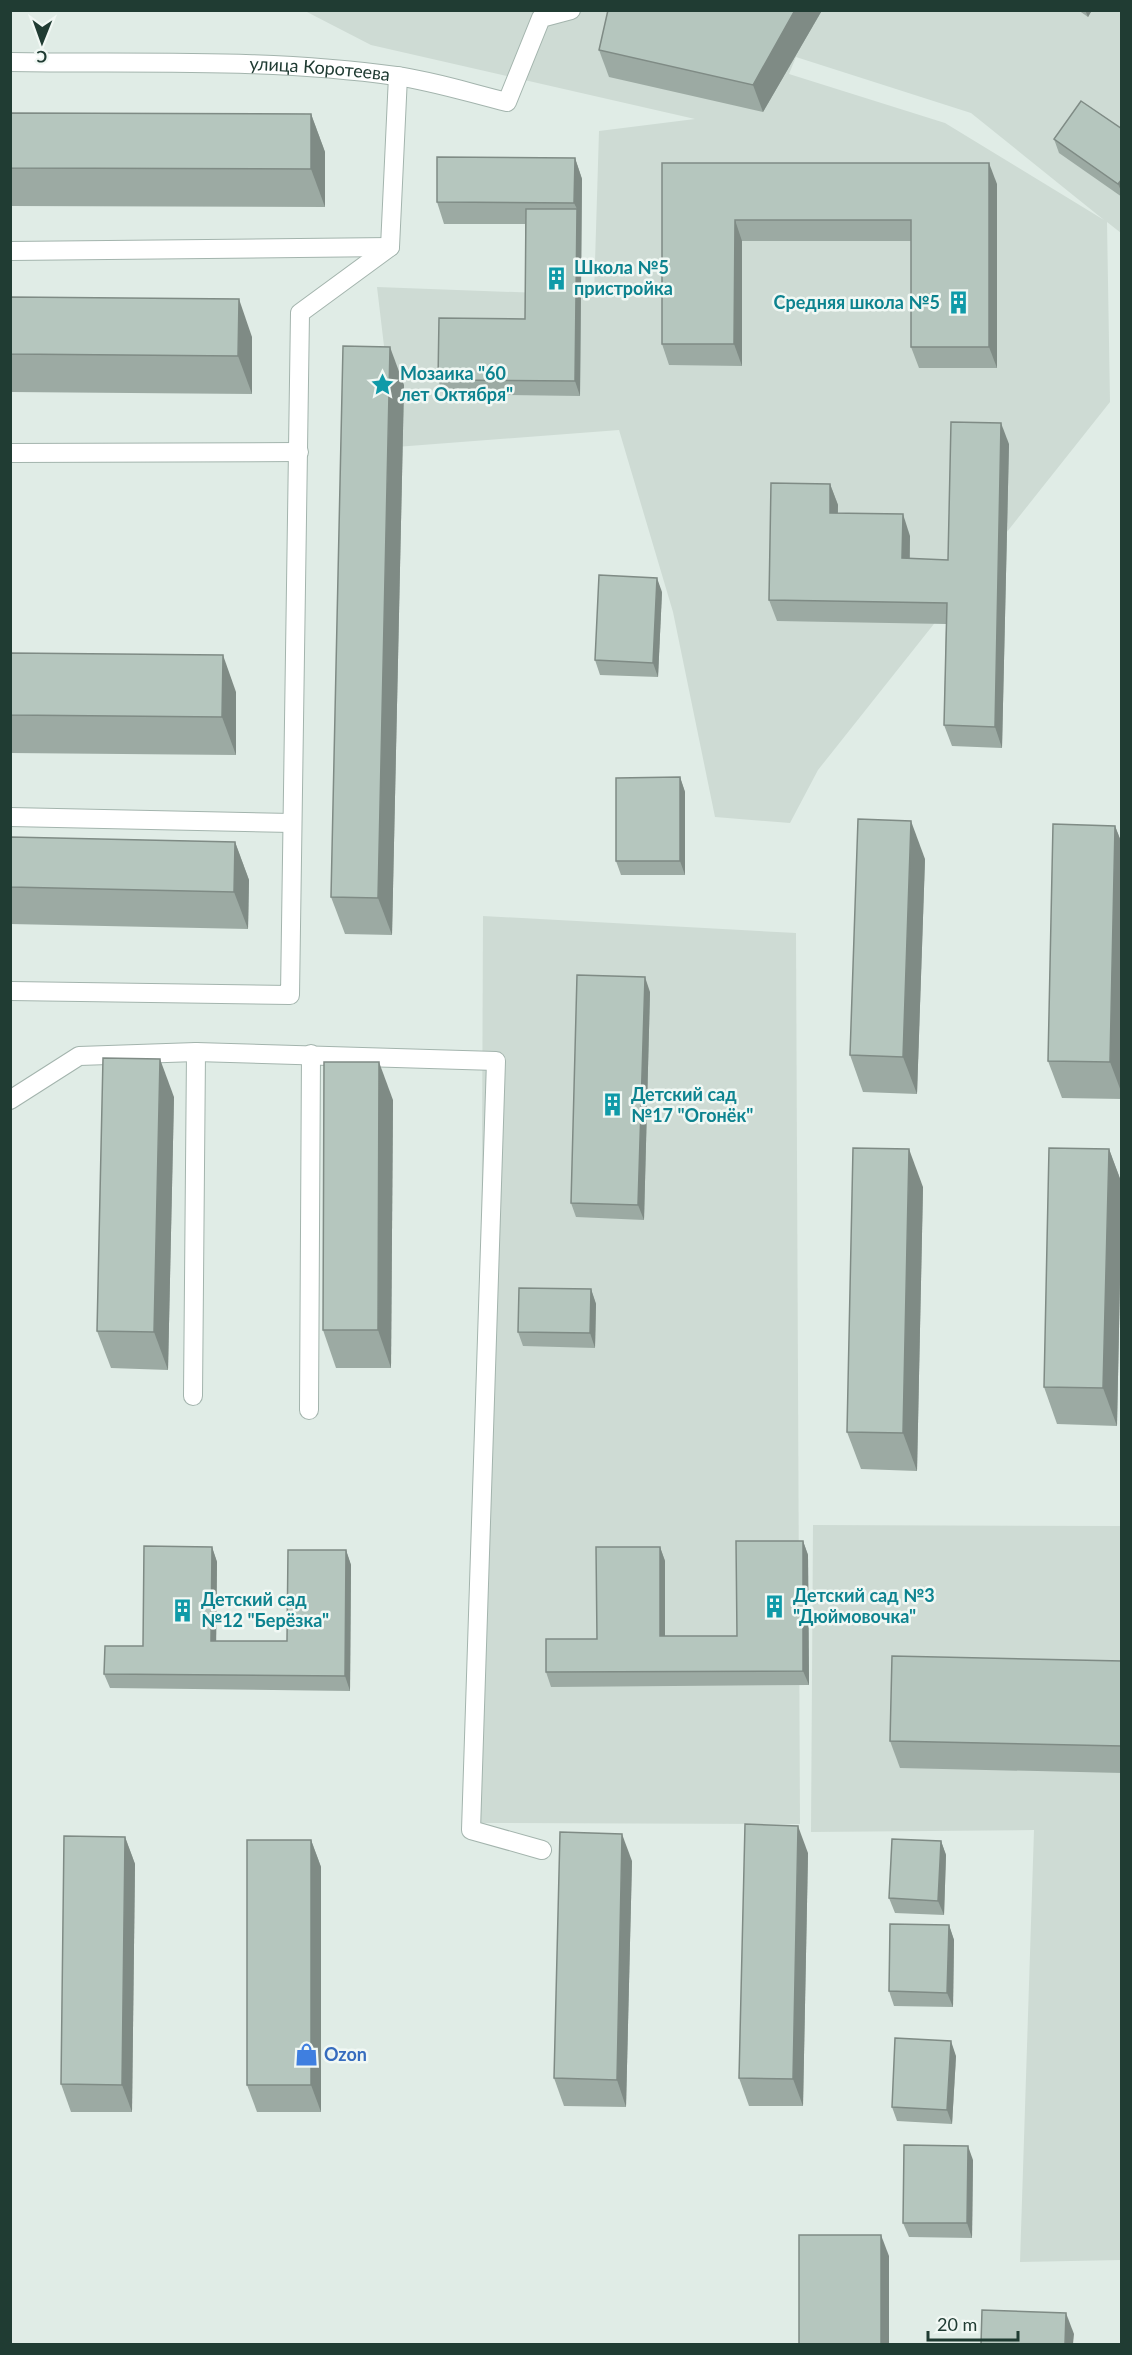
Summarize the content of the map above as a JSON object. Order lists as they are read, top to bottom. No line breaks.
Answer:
{"streets":{"street":["улица Коротеева"]},"places":{"building":["Школа №5 пристройка","Средняя школа №5","Детский сад №17 \"Огонёк\"","Детский сад №3 \"Дюймовочка\"","Детский сад №12 \"Берёзка\""],"place":["Мозаика \"60 лет Октября\""],"shop":["Ozon"]},"scale_bar":"20 m","north":"bottom"}
